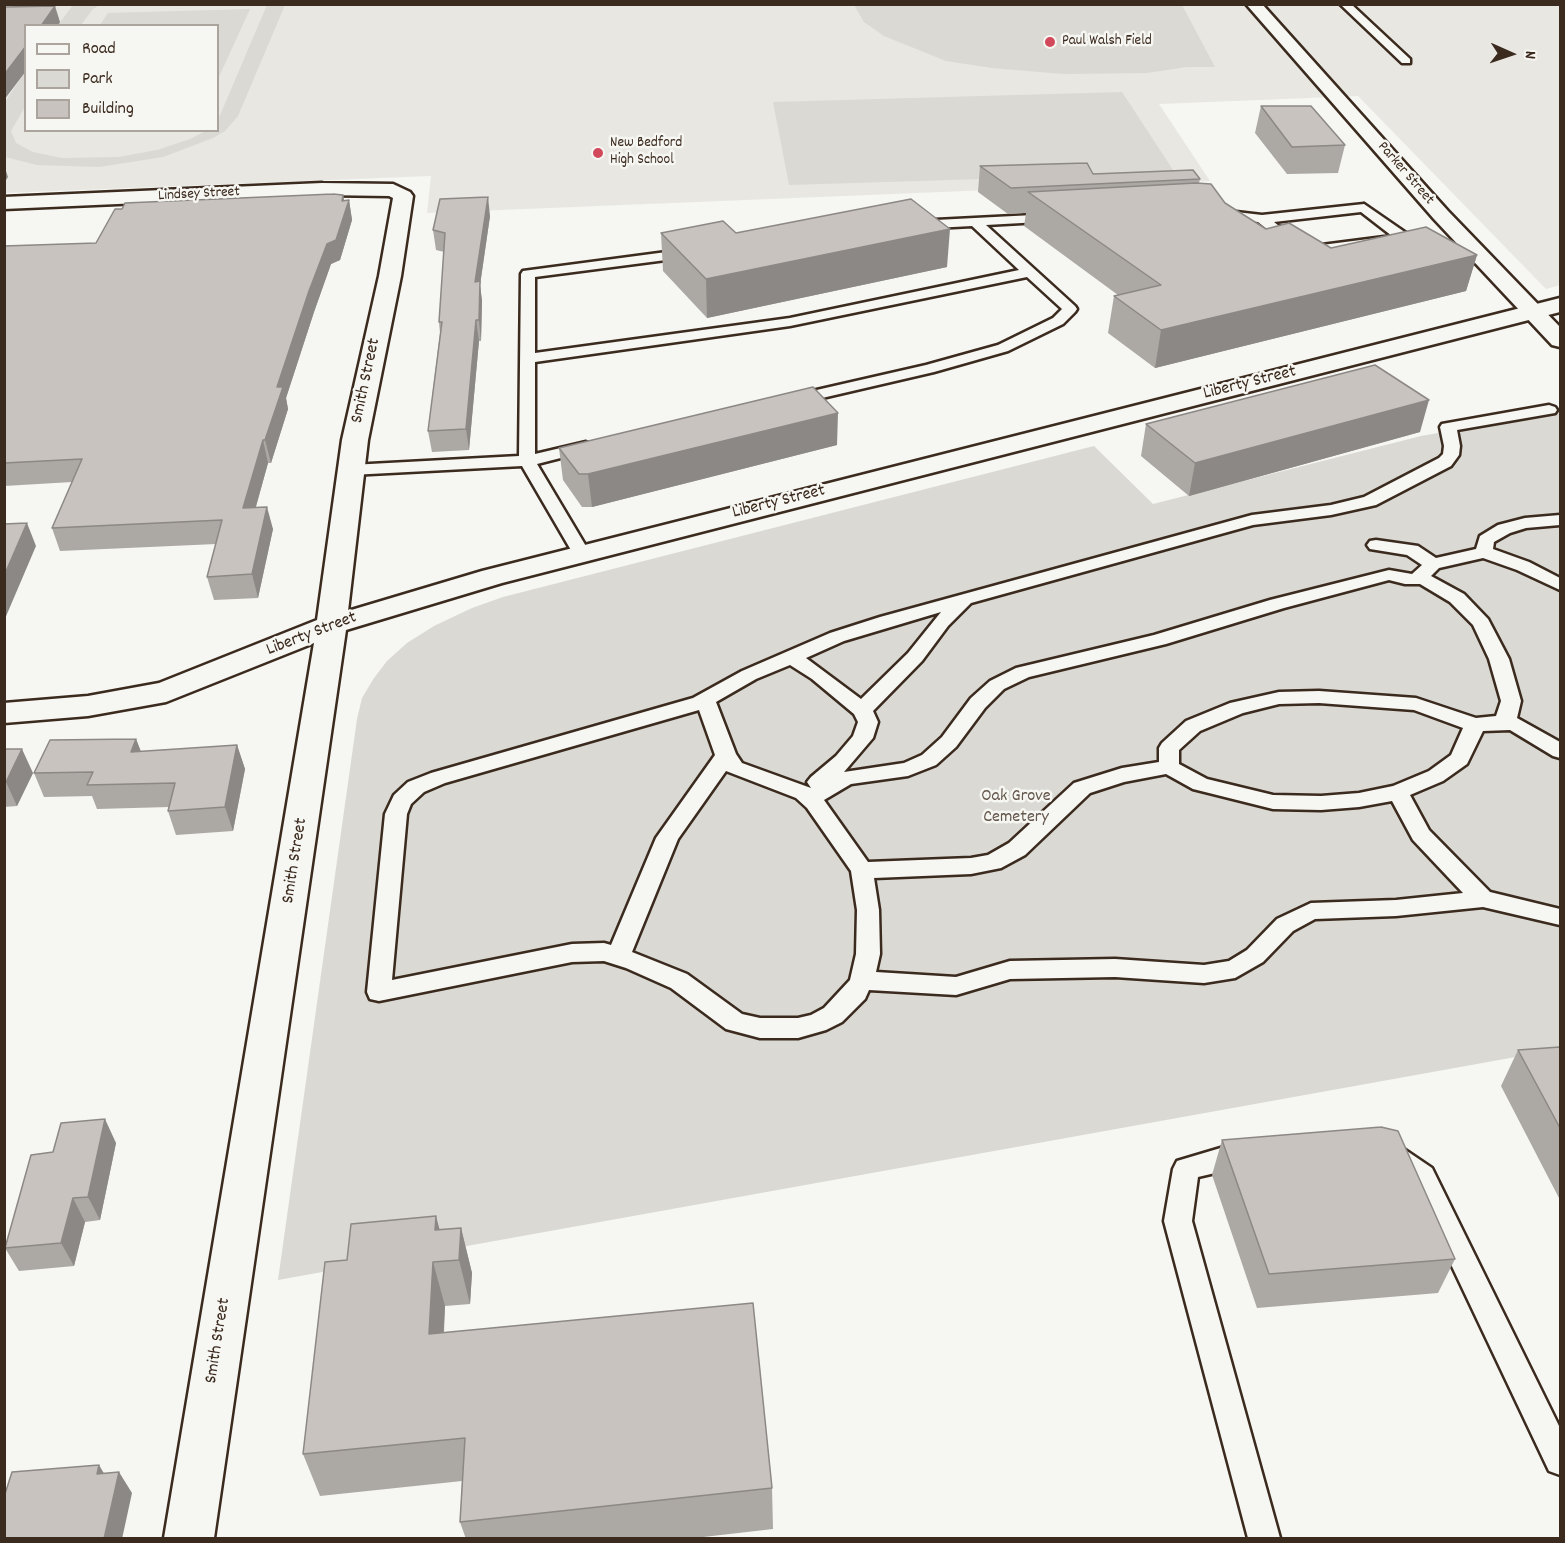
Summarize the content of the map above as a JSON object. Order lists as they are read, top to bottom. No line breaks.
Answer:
{"streets":{"street":["Parker Street","Lindsey Street","Smith Street","Liberty Street"]},"crossings":[["Parker Street","Liberty Street"],["Lindsey Street","Smith Street"],["Smith Street","Liberty Street"]],"parks":["Oak Grove Cemetery"],"places":["Paul Walsh Field","New Bedford High School"],"legend":["Road","Park","Building"],"north":"right"}
